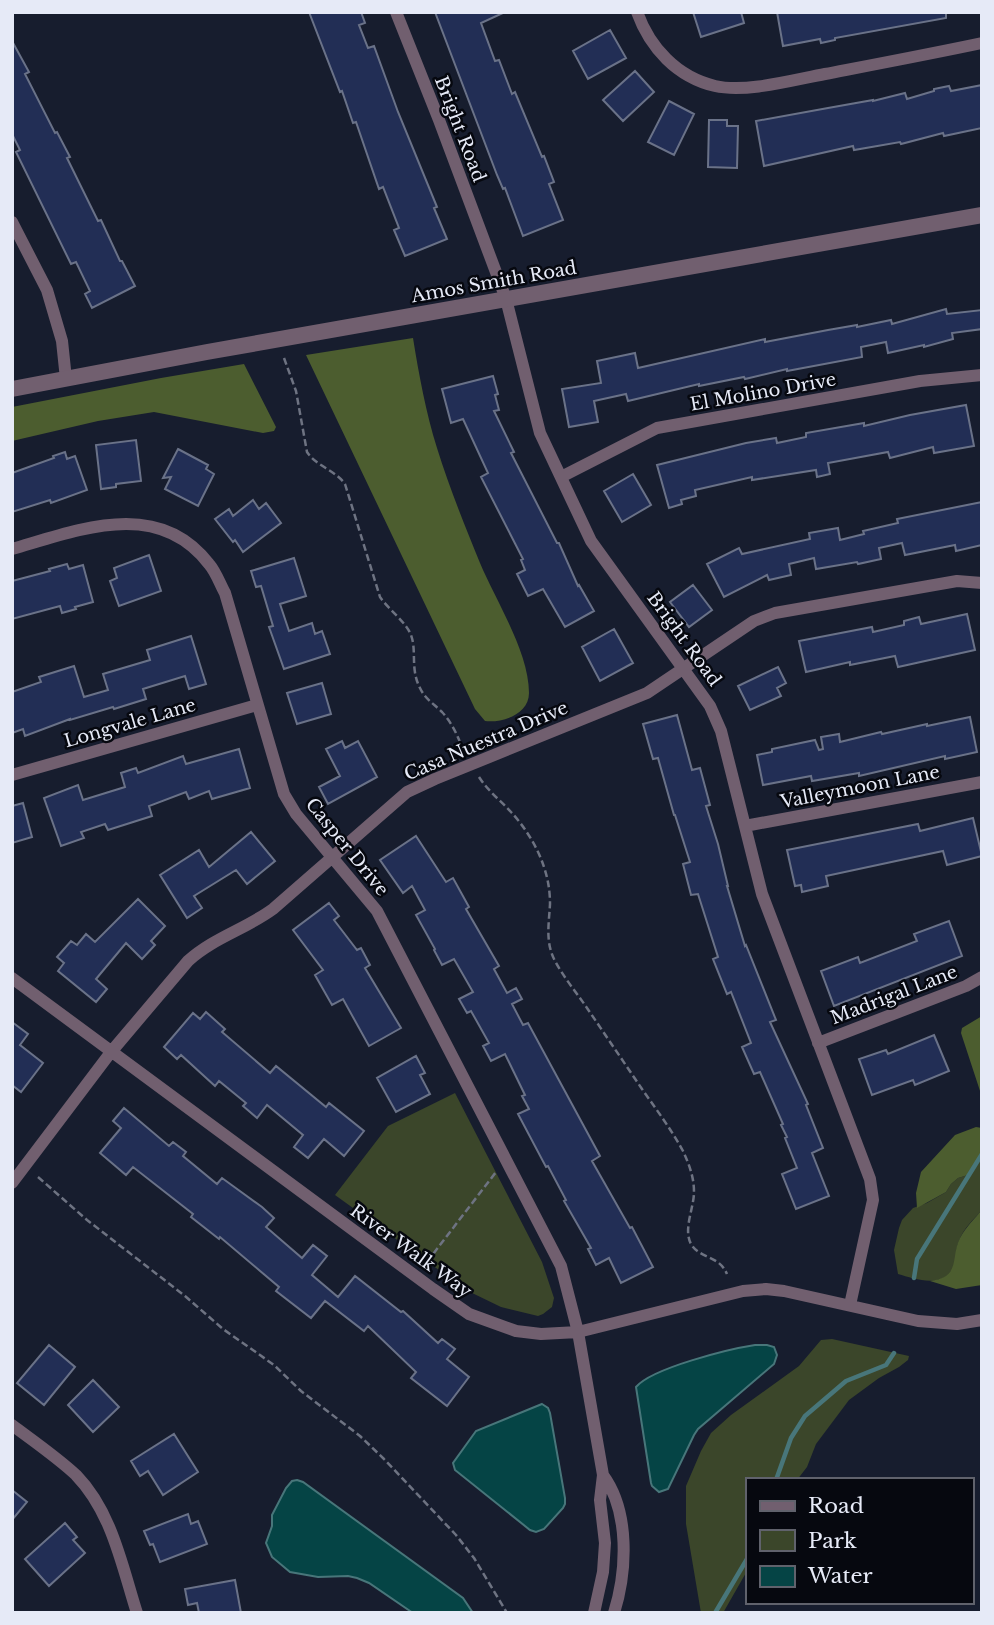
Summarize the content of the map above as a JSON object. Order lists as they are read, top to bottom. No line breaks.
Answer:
{"streets":{"street":["Bright Road","Amos Smith Road","El Molino Drive","Longvale Lane","Casa Nuestra Drive","Valleymoon Lane","Casper Drive","Madrigal Lane","River Walk Way"]},"crossings":[["Bright Road","Amos Smith Road"],["Bright Road","El Molino Drive"],["Bright Road","Casa Nuestra Drive"],["Bright Road","Valleymoon Lane"],["Bright Road","Madrigal Lane"],["Bright Road","River Walk Way"],["Longvale Lane","Casper Drive"],["Casa Nuestra Drive","Casper Drive"],["Casa Nuestra Drive","River Walk Way"],["Casper Drive","River Walk Way"]],"legend":["Road","Park","Water"]}
